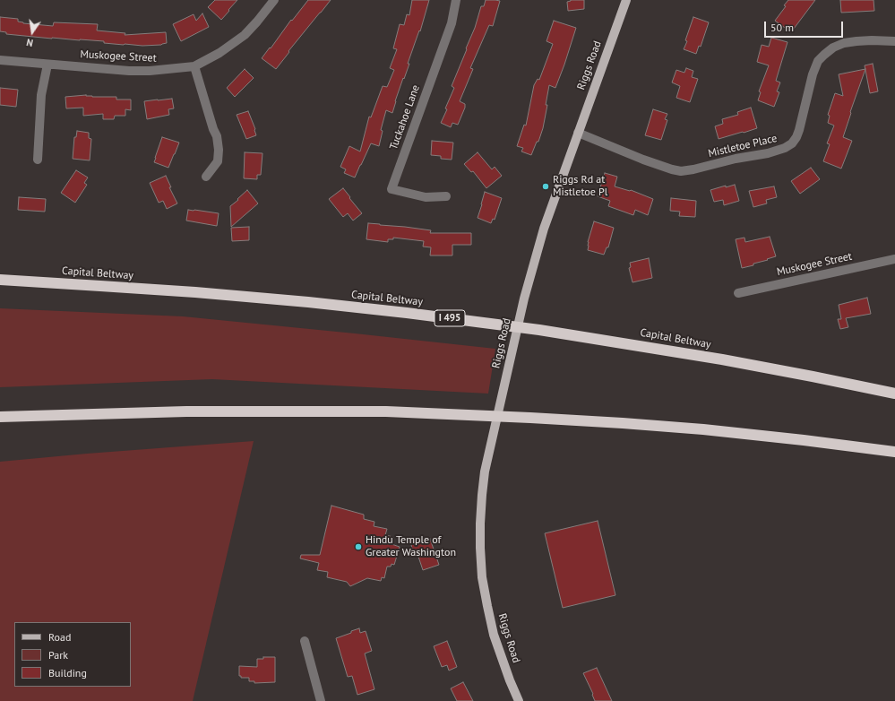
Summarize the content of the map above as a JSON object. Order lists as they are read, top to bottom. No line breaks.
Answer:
{"streets":{"highway":["Capital Beltway","I 495"],"main road":["Riggs Road"],"street":["Muskogee Street","Tuckahoe Lane","Mistletoe Place"]},"crossings":[["Riggs Road","Mistletoe Place"]],"places":["Riggs Rd at Mistletoe Pl","Hindu Temple of Greater Washington"],"legend":["Road","Park","Building"],"scale_bar":"50 m","north":"bottom"}
